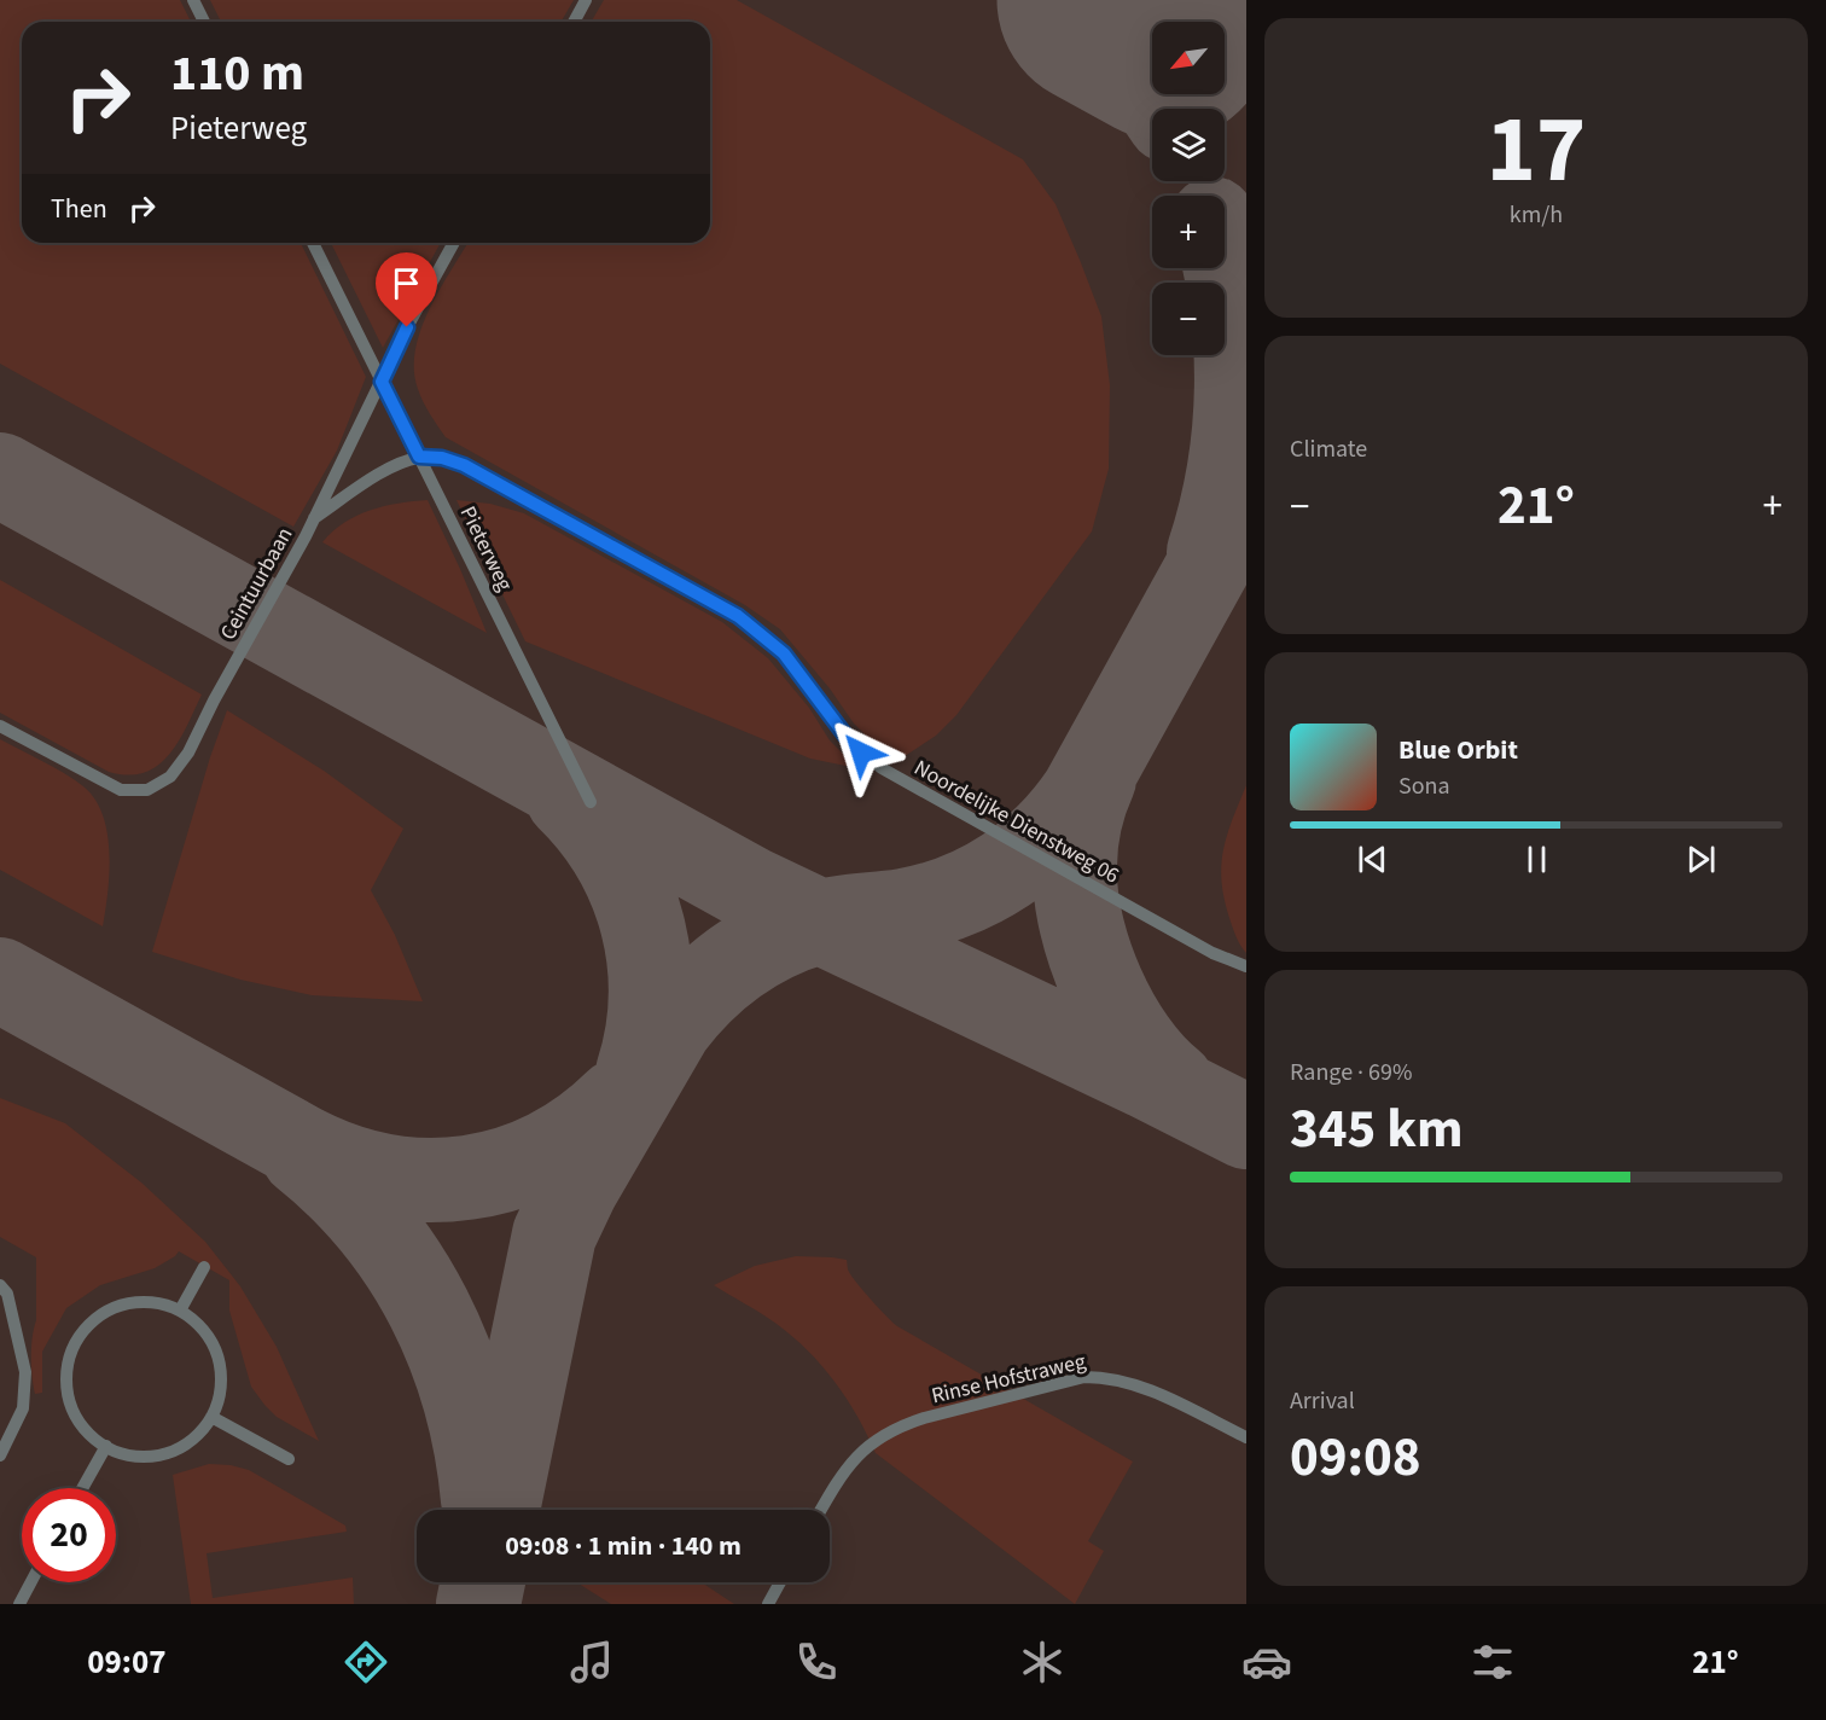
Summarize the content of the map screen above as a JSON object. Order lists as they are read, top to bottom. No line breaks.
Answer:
{"streets":{"lane":["Pieterweg","Ceintuurbaan","Noordelijke Dienstweg 06","Rinse Hofstraweg"]},"crossings":[["Pieterweg","Ceintuurbaan"],["Pieterweg","Noordelijke Dienstweg 06"]],"north":"bottom left","page":{"tile":[["17","km/h"],"Climate",["Range · 69%","345 km"],["Arrival","09:08"]],"map_buttons":["+","−"],"turn":["110 m","Pieterweg"],"then":"Then","heat":["−","21°","+"],"song":["Blue Orbit","Sona"],"limit":"20","trip":"09:08 · 1 min · 140 m","tabs":["09:07","21°"]}}
